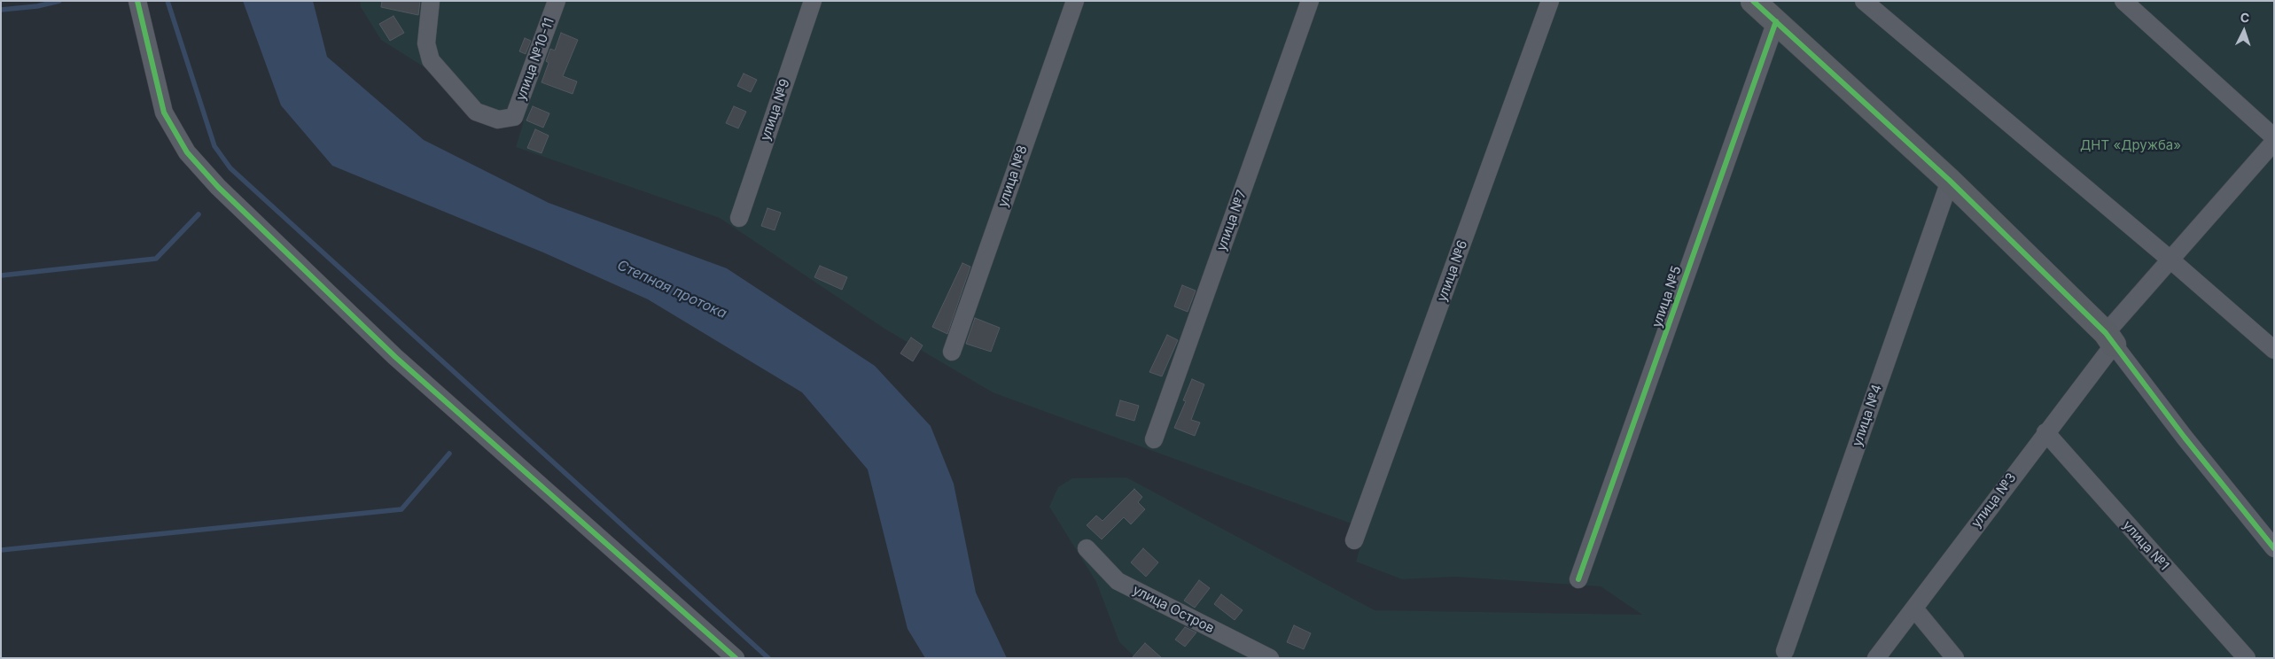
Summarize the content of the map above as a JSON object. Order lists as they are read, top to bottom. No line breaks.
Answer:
{"streets":{"street":["улица №10-11","улица №9","улица №8","улица №7","улица №6","улица №5","улица №4","улица №3","улица №1","улица Остров"]},"crossings":[["улица №3","улица №1"]],"water":["Степная протока"],"parks":["ДНТ «Дружба»"],"north":"top"}
